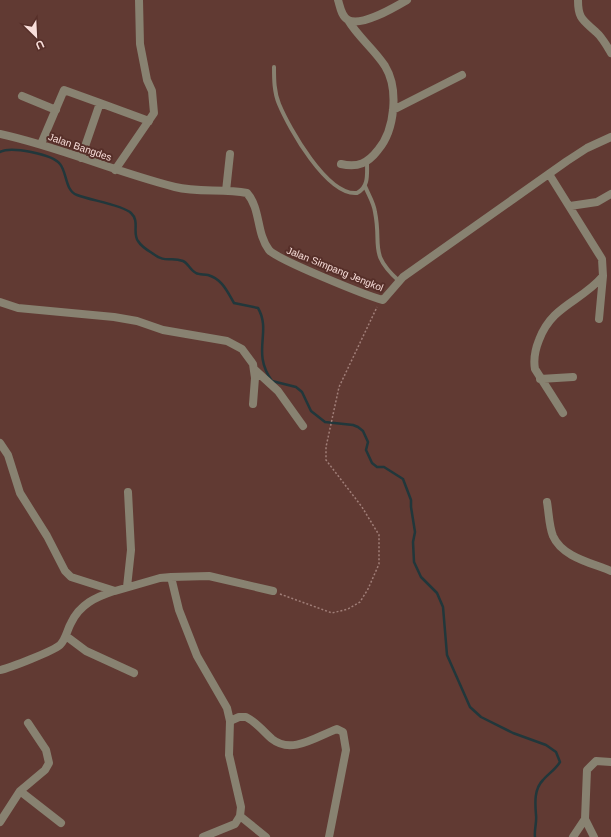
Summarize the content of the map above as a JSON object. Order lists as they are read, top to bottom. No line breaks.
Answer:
{"streets":{"street":["Jalan Bangdes","Jalan Simpang Jengkol"]},"crossings":[["Jalan Bangdes","Jalan Simpang Jengkol"]],"north":"bottom right"}
